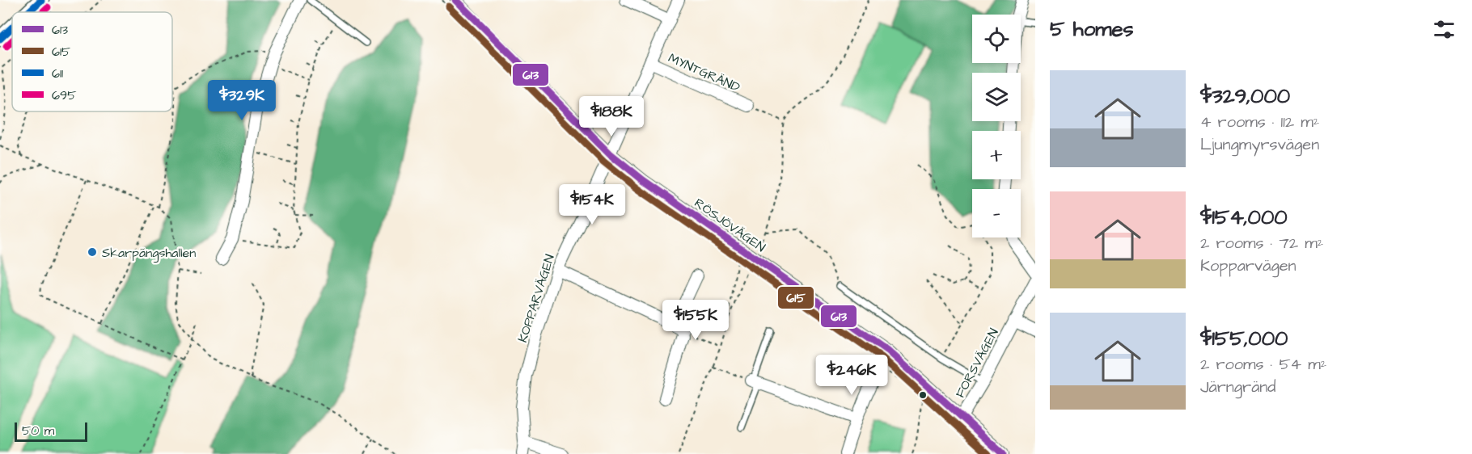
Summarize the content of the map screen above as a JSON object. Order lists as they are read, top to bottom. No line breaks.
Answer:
{"streets":{"street":["MYNTGRÄND","RÖSJÖVÄGEN","KOPPARVÄGEN","FORSVÄGEN"]},"crossings":[["MYNTGRÄND","KOPPARVÄGEN"],["RÖSJÖVÄGEN","KOPPARVÄGEN"],["RÖSJÖVÄGEN","FORSVÄGEN"]],"places":["Skarpängshallen"],"lines":["transit line 613","transit line 611","transit line 615","transit line 695"],"legend":["613","615","611","695"],"scale_bar":"50 m","page":{"heading":"5 homes","map_buttons":["+","−"],"list":[{"name":"$329,000","note":"4 rooms · 112 m² · Ljungmyrsvägen"},{"name":"$154,000","note":"2 rooms · 72 m² · Kopparvägen"},{"name":"$155,000","note":"2 rooms · 54 m² · Järngränd"}],"price":["$329K","$188K","$154K","$155K","$246K"],"scale":"50 m"}}
